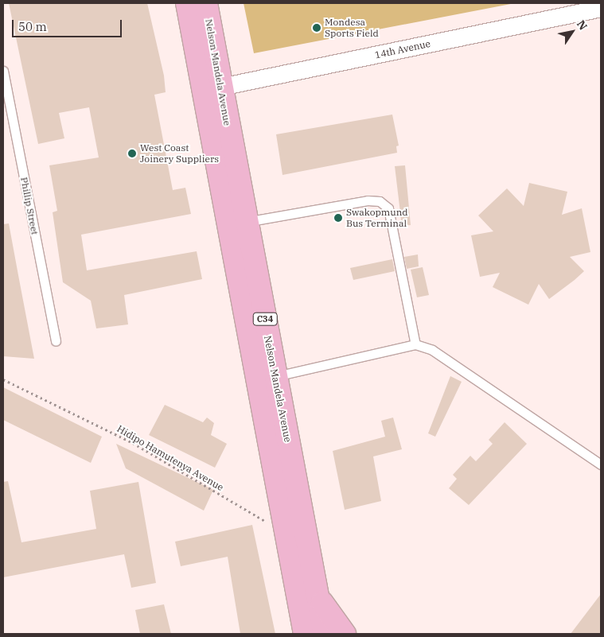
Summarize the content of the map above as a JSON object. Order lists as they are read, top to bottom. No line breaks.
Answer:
{"streets":{"main road":["Nelson Mandela Avenue","C34"],"street":["14th Avenue"],"lane":["Phillip Street"],"path":["Hidipo Hamutenya Avenue"]},"crossings":[["14th Avenue","Nelson Mandela Avenue"],["Nelson Mandela Avenue","Hidipo Hamutenya Avenue"]],"places":["Mondesa Sports Field","West Coast Joinery Suppliers","Swakopmund Bus Terminal"],"scale_bar":"50 m","north":"top right"}
